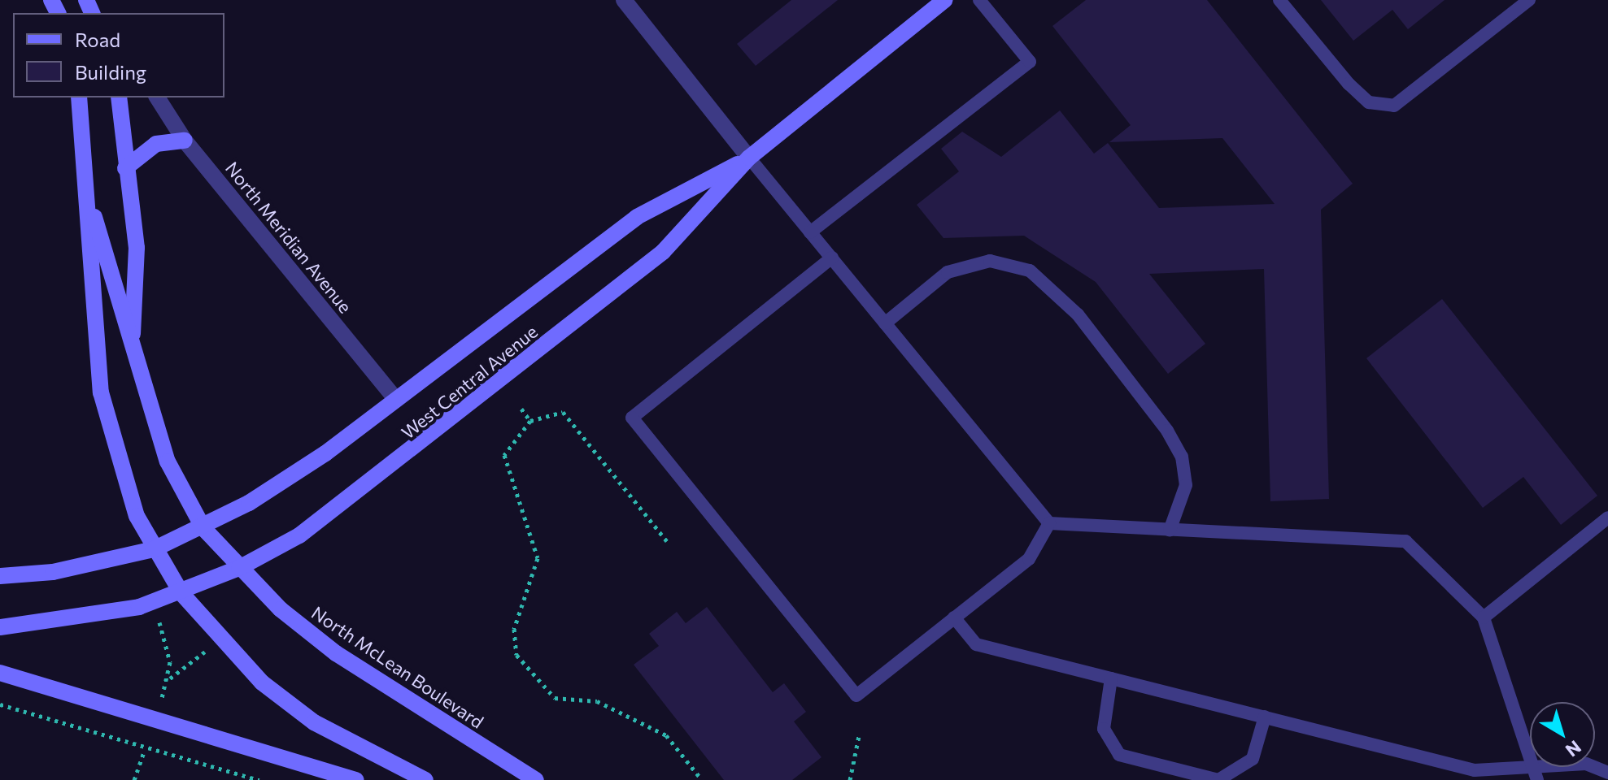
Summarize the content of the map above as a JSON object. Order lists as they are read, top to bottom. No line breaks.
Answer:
{"streets":{"main road":["West Central Avenue","North McLean Boulevard"],"street":["North Meridian Avenue"]},"crossings":[["North Meridian Avenue","West Central Avenue"],["West Central Avenue","North McLean Boulevard"]],"legend":["Road","Building"],"north":"bottom right"}
